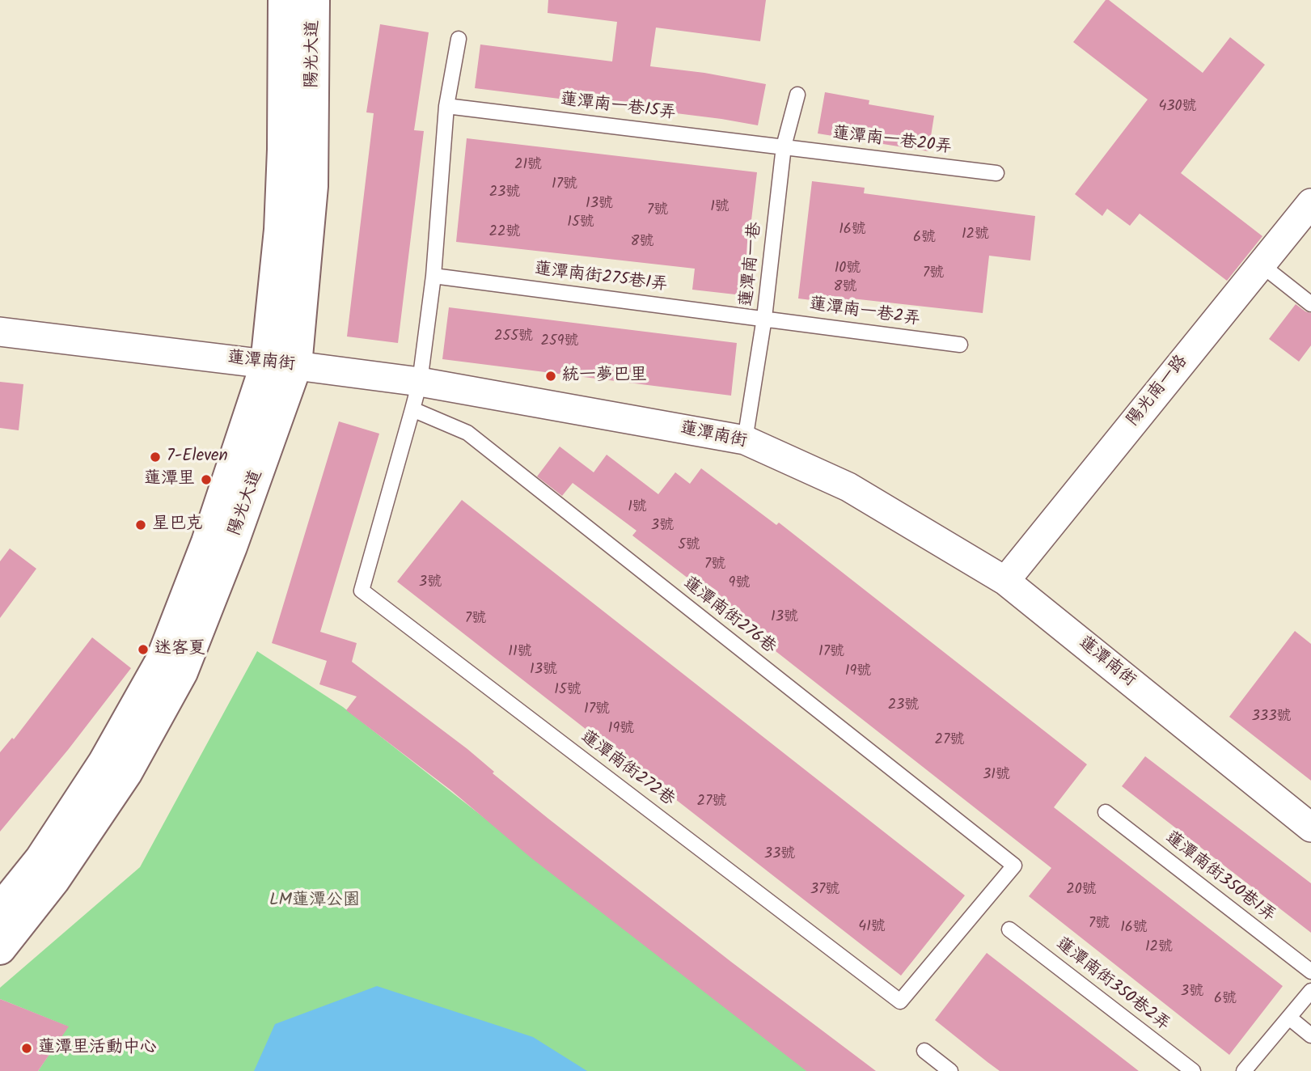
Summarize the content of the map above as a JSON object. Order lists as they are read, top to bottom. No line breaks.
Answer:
{"streets":{"street":["陽光大道","蓮潭南街","陽光南一路"],"lane":["蓮潭南一巷15弄","蓮潭南一巷20弄","蓮潭南一巷","蓮潭南街275巷1弄","蓮潭南一巷2弄","蓮潭南街276巷","蓮潭南街272巷","蓮潭南街350巷1弄","蓮潭南街350巷2弄"]},"crossings":[["陽光大道","蓮潭南街"],["蓮潭南一巷15弄","蓮潭南一巷20弄"],["蓮潭南一巷15弄","蓮潭南一巷"],["蓮潭南一巷15弄","蓮潭南街272巷"],["蓮潭南一巷20弄","蓮潭南一巷"],["蓮潭南一巷","蓮潭南街275巷1弄"],["蓮潭南一巷","蓮潭南一巷2弄"],["蓮潭南一巷","蓮潭南街"],["蓮潭南街275巷1弄","蓮潭南一巷2弄"],["蓮潭南街275巷1弄","蓮潭南街272巷"],["蓮潭南街","陽光南一路"],["蓮潭南街","蓮潭南街272巷"],["蓮潭南街276巷","蓮潭南街272巷"]],"parks":["LM蓮潭公園"],"places":["統一夢巴里","7-Eleven","蓮潭里","星巴克","迷客夏","蓮潭里活動中心"],"house_numbers":["430號","21號","17號","23號","13號","1號","7號","15號","16號","22號","12號","6號","8號","10號","7號","8號","255號","259號","1號","3號","5號","7號","3號","9號","13號","7號","11號","17號","13號","19號","15號","23號","17號","333號","19號","27號","31號","27號","33號","37號","20號","7號","41號","16號","12號","3號","6號"]}
